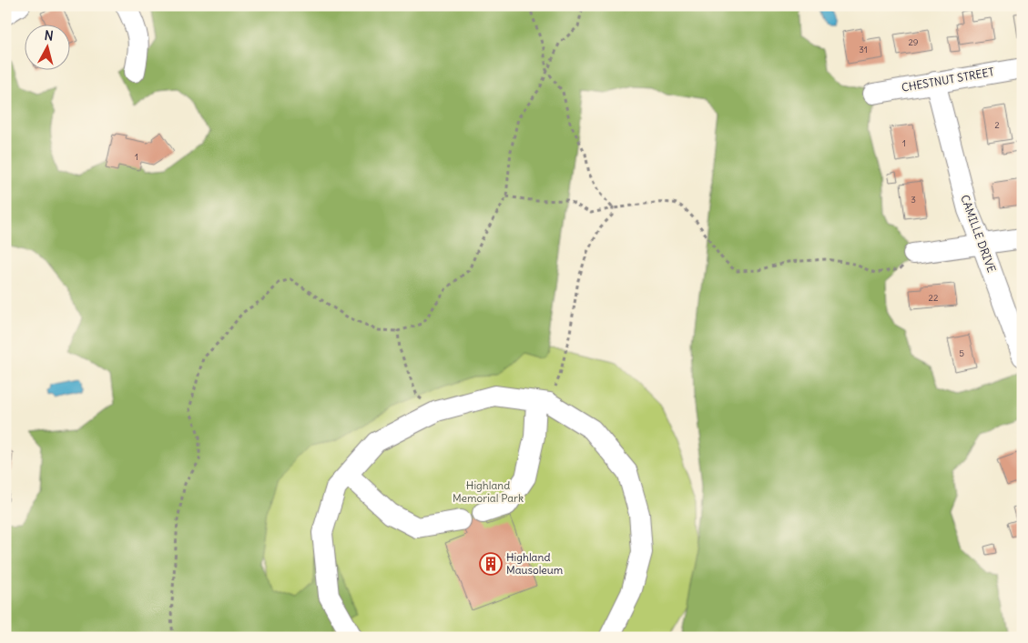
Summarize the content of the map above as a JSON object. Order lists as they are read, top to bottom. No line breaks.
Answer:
{"streets":{"street":["CHESTNUT STREET","CAMILLE DRIVE"]},"crossings":[["CHESTNUT STREET","CAMILLE DRIVE"]],"parks":["Highland Memorial Park"],"places":{"building":["Highland Mausoleum"]},"house_numbers":["29","31","2","1","1","3","22","5"],"north":"top"}
